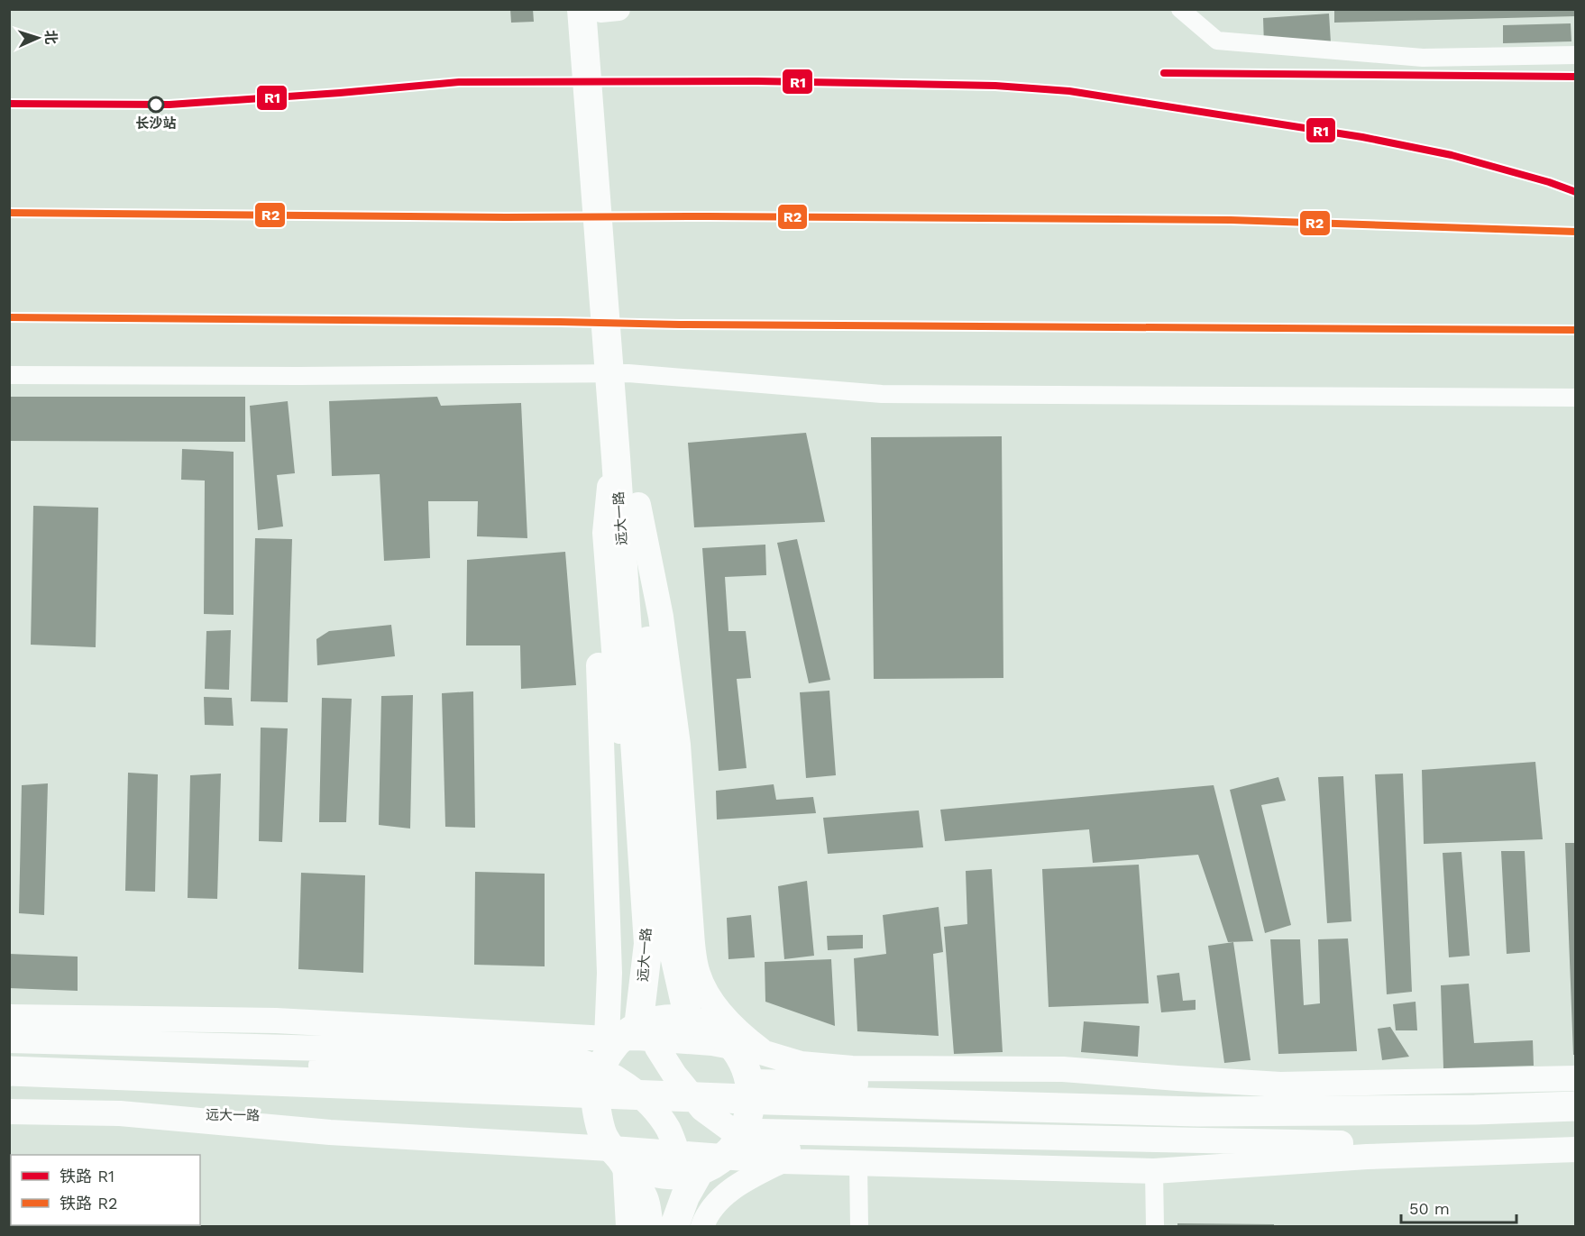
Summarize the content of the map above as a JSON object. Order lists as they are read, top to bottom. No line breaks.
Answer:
{"streets":{"main road":["远大一路"]},"places":["长沙站"],"lines":["rail line R1","rail line R2"],"legend":["铁路 R1","铁路 R2"],"scale_bar":"50 m","north":"right"}
